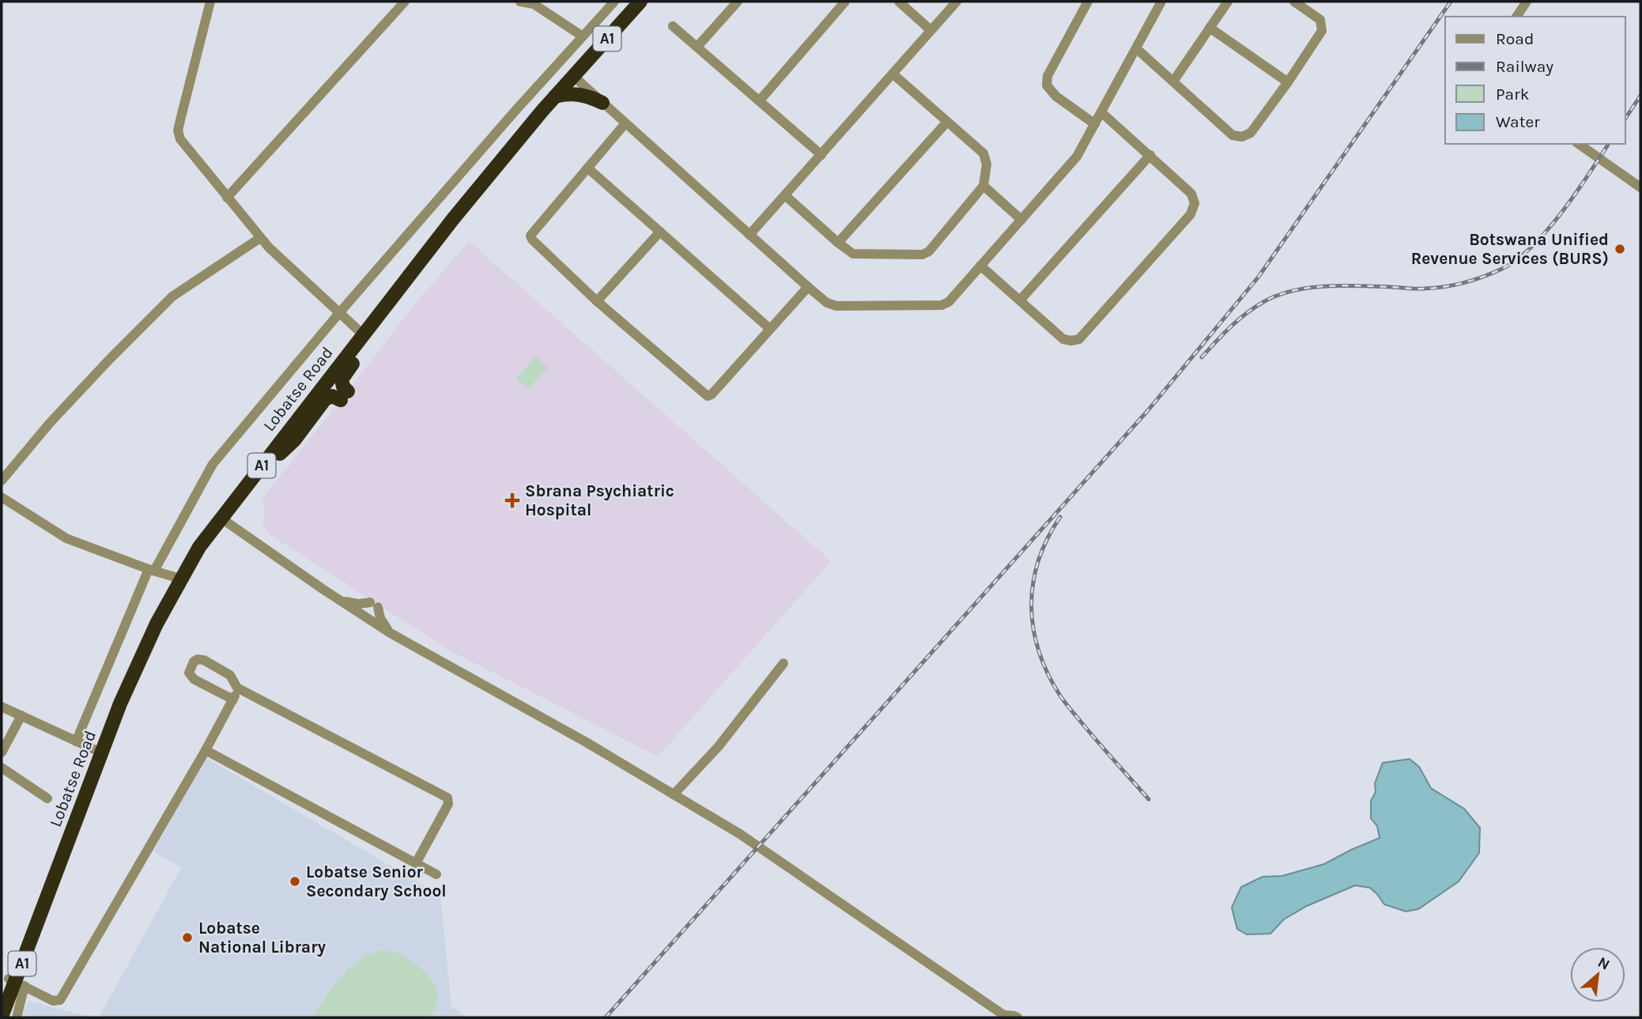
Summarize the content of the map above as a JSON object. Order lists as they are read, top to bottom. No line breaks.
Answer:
{"streets":{"highway":["A1","Lobatse Road"]},"places":{"other":["Botswana Unified Revenue Services (BURS)","Lobatse Senior Secondary School","Lobatse National Library"],"health":["Sbrana Psychiatric Hospital"]},"legend":["Road","Railway","Park","Water"],"north":"top right"}
